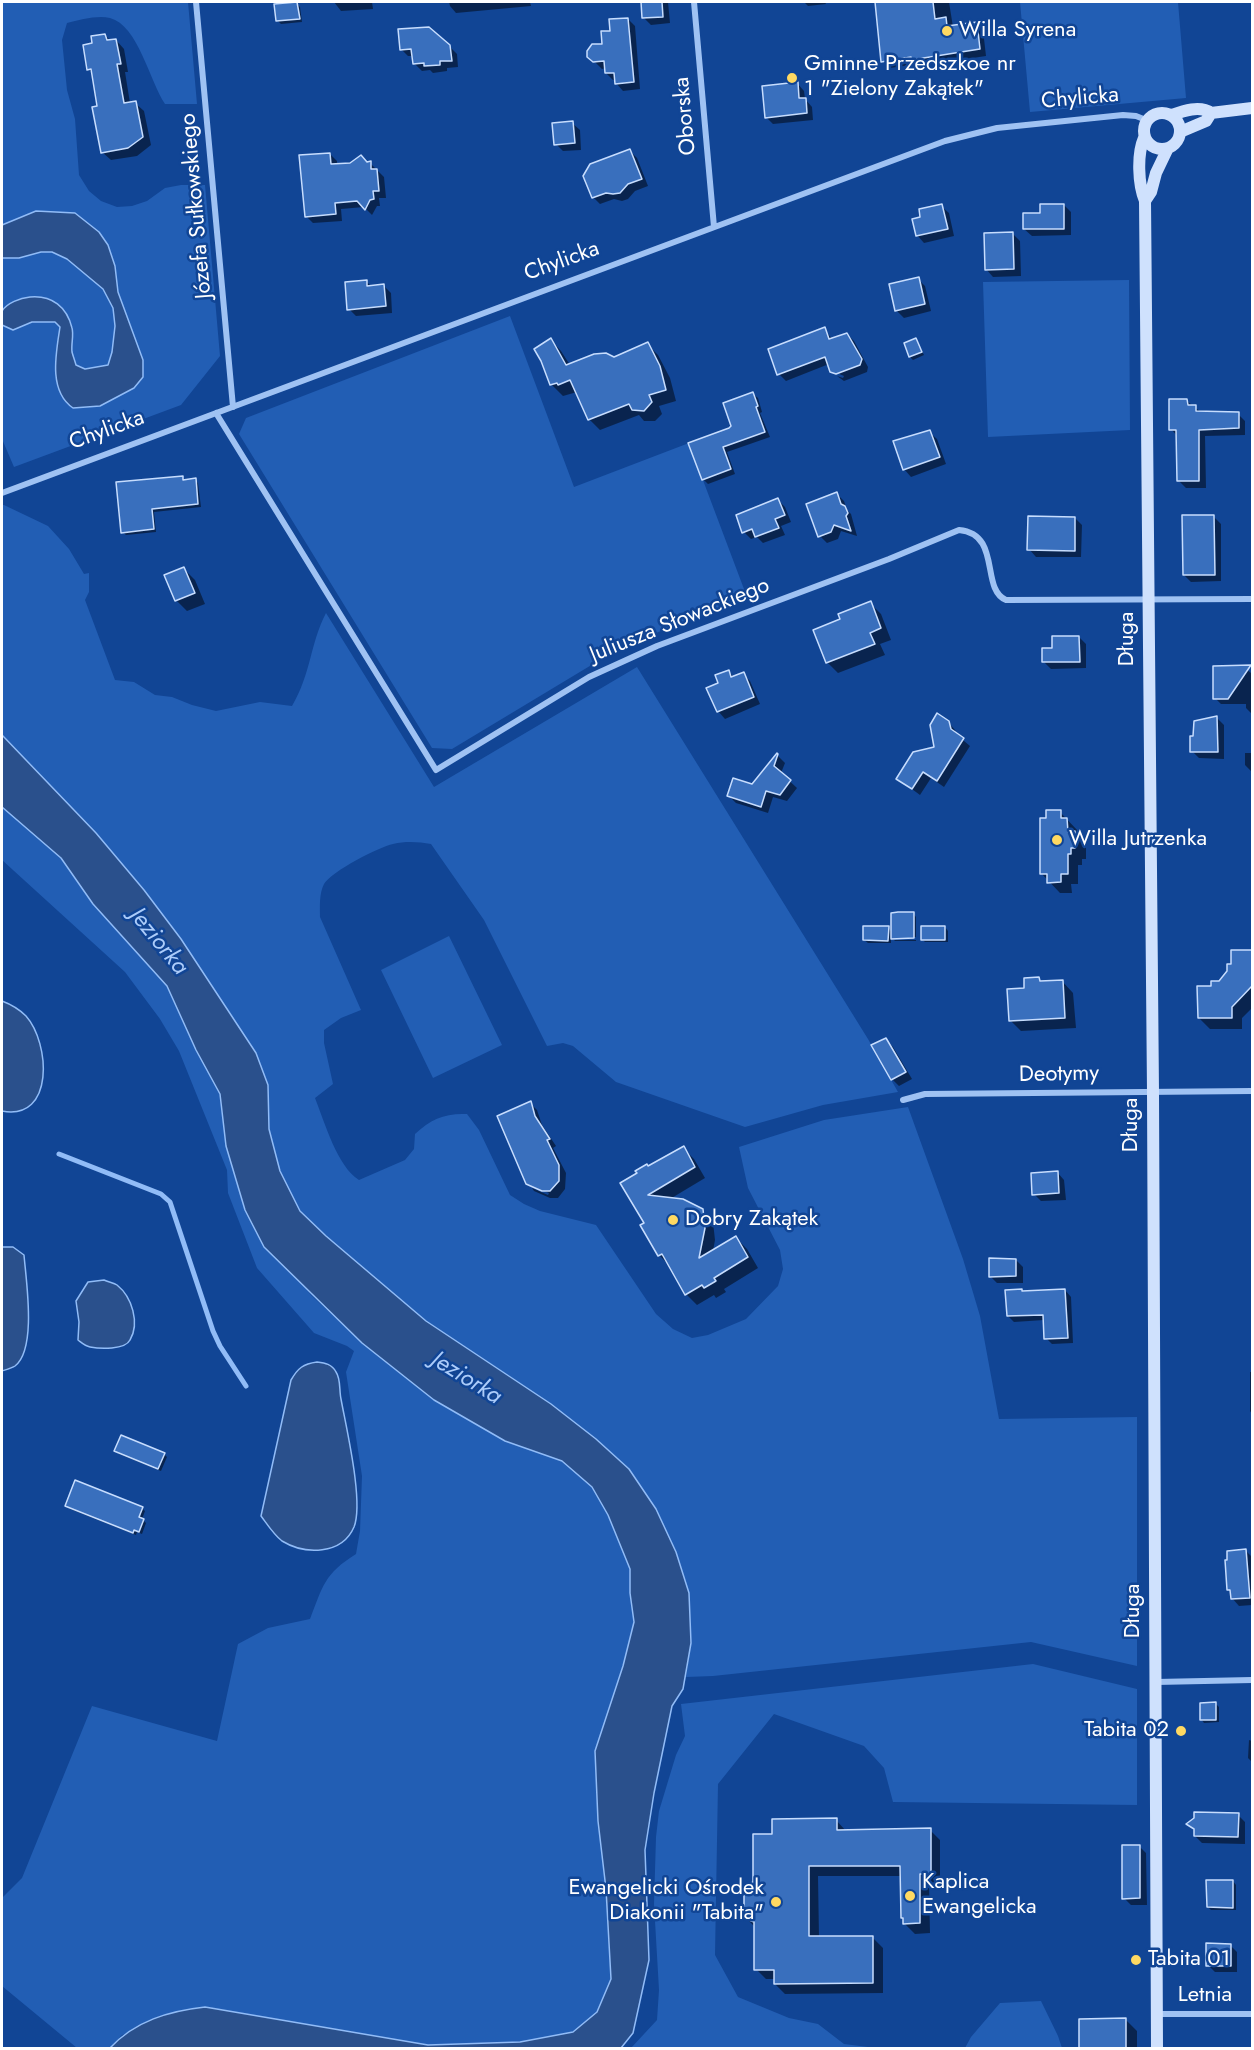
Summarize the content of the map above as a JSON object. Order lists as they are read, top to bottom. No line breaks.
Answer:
{"streets":{"street":["Chylicka","Oborska","Józefa Sułkowskiego","Juliusza Słowackiego","Długa","Deotymy","Letnia"]},"crossings":[["Chylicka","Oborska"],["Chylicka","Józefa Sułkowskiego"],["Chylicka","Juliusza Słowackiego"],["Chylicka","Długa"],["Juliusza Słowackiego","Długa"],["Długa","Deotymy"],["Długa","Letnia"]],"water":["Jeziorka"],"places":["Willa Syrena","Gminne Przedszkoe nr 1 \"Zielony Zakątek\"","Willa Jutrzenka","Dobry Zakątek","Tabita 02","Kaplica Ewangelicka","Ewangelicki Ośrodek Diakonii \"Tabita\"","Tabita 01"]}
